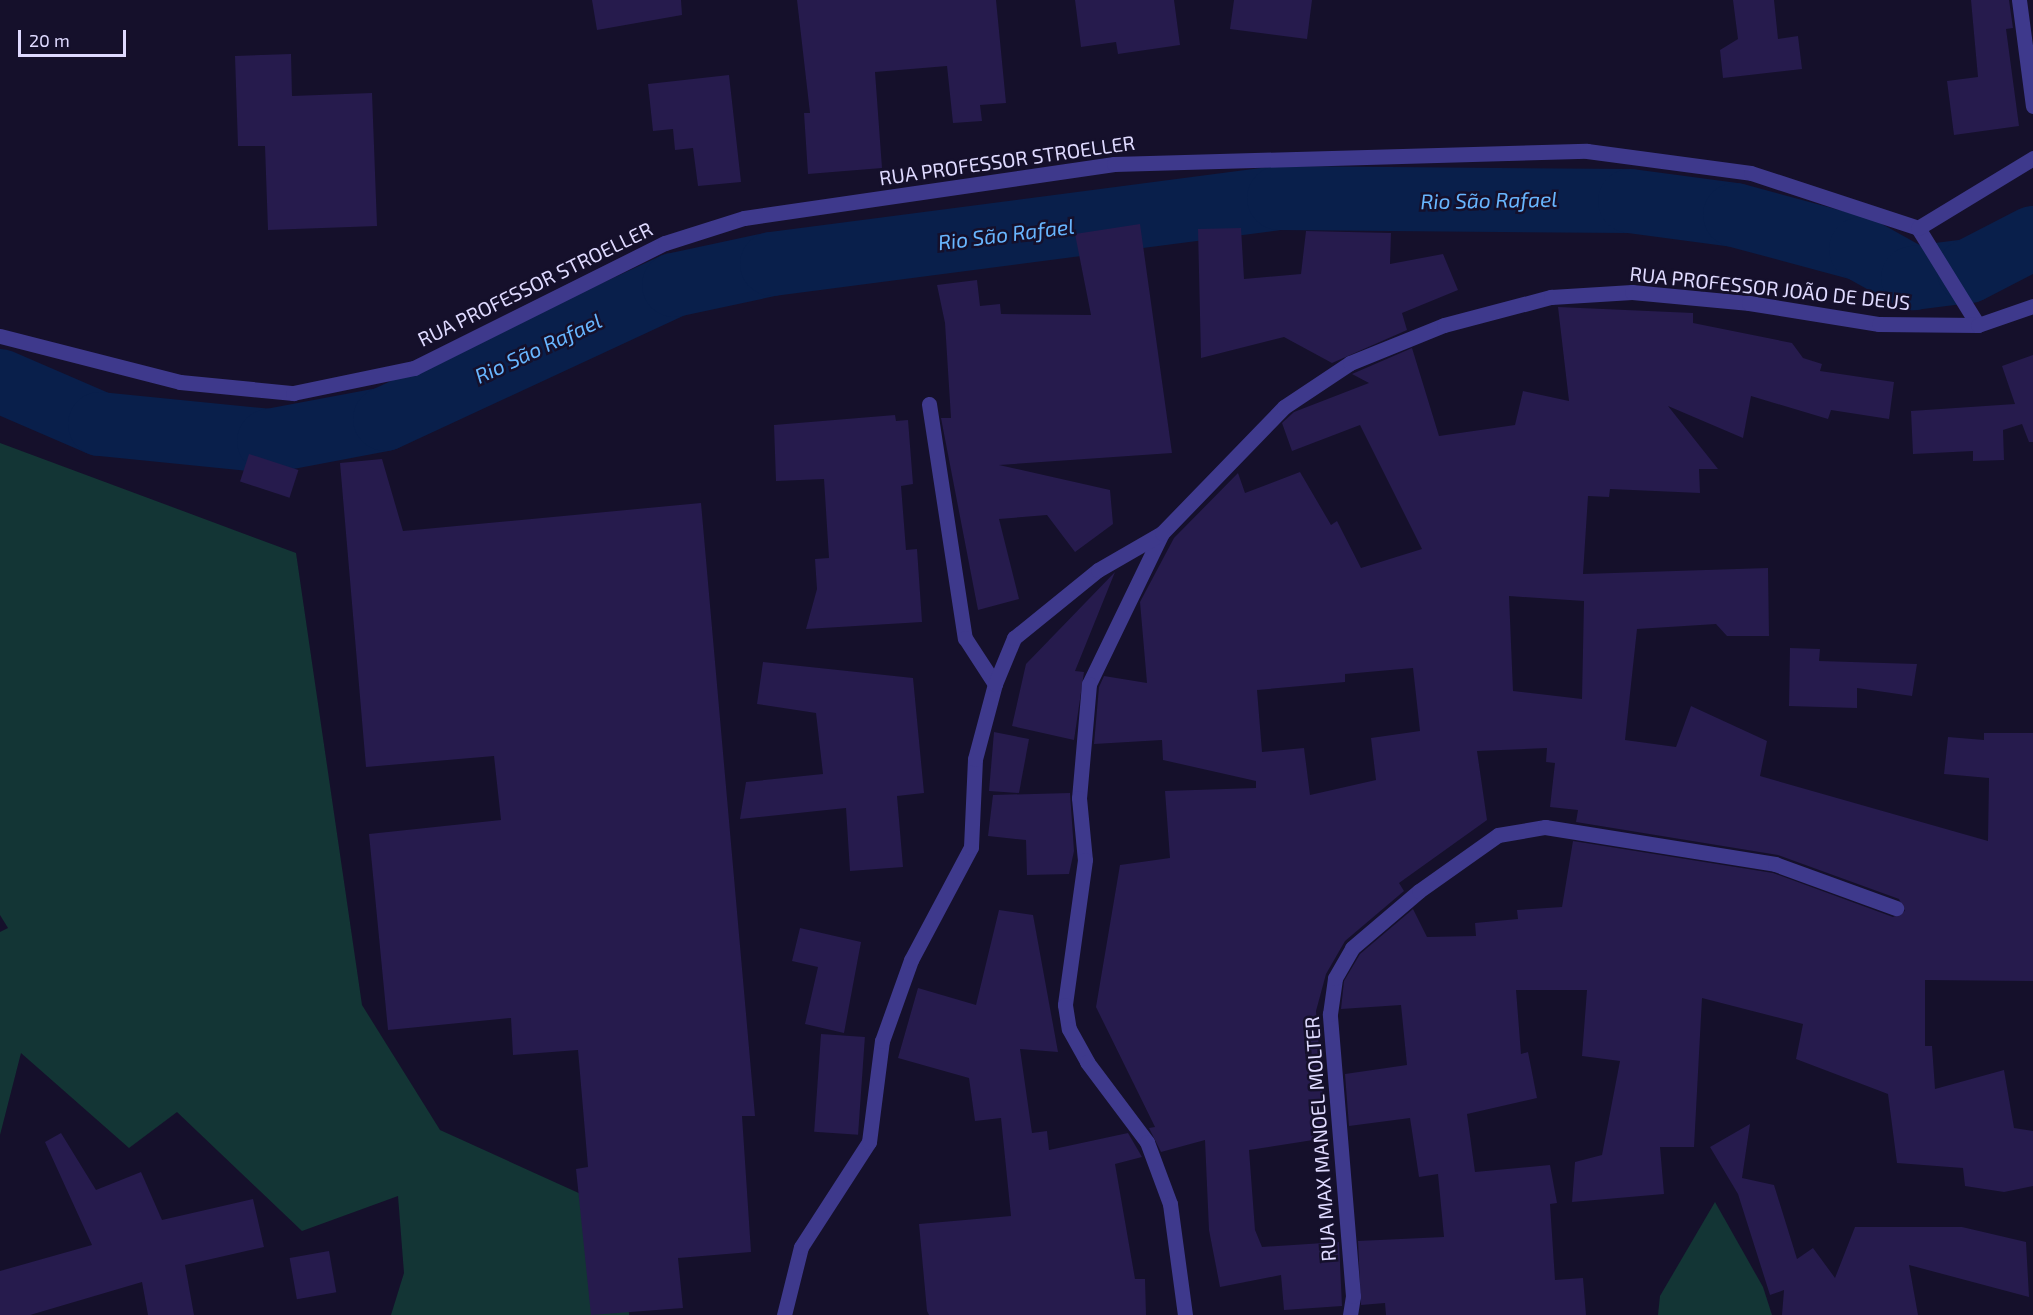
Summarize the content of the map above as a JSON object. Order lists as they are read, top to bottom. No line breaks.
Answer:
{"streets":{"street":["RUA PROFESSOR STROELLER","RUA PROFESSOR JOÃO DE DEUS","RUA MAX MANOEL MOLTER"]},"water":["Rio São Rafael"],"scale_bar":"20 m"}
